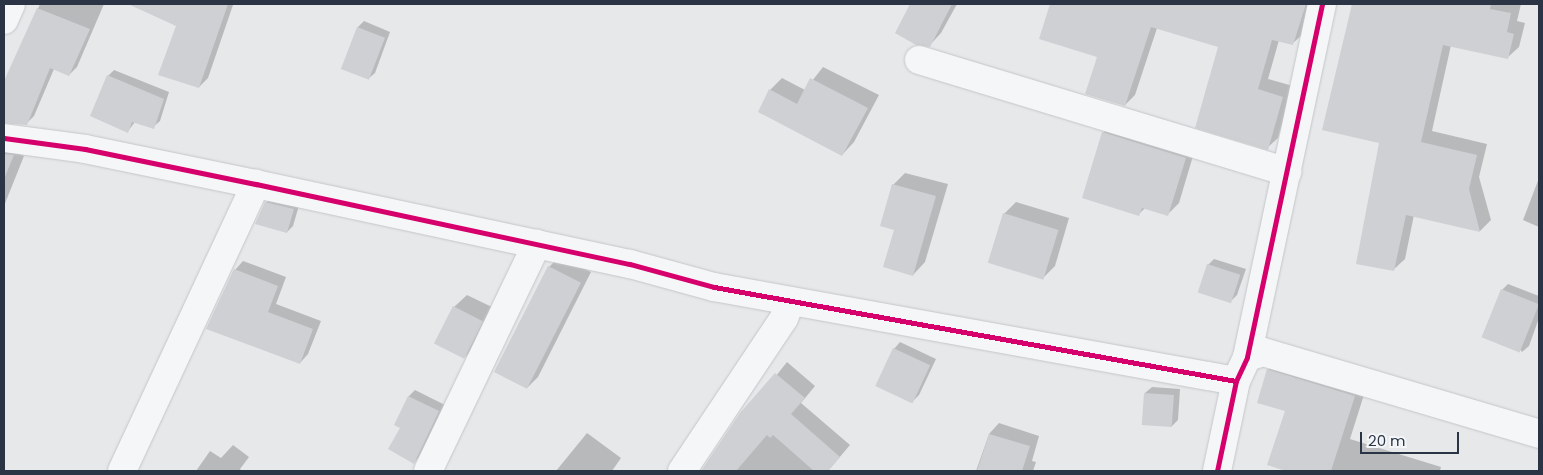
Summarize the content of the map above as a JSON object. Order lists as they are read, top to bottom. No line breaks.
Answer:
{"scale_bar":"20 m"}
